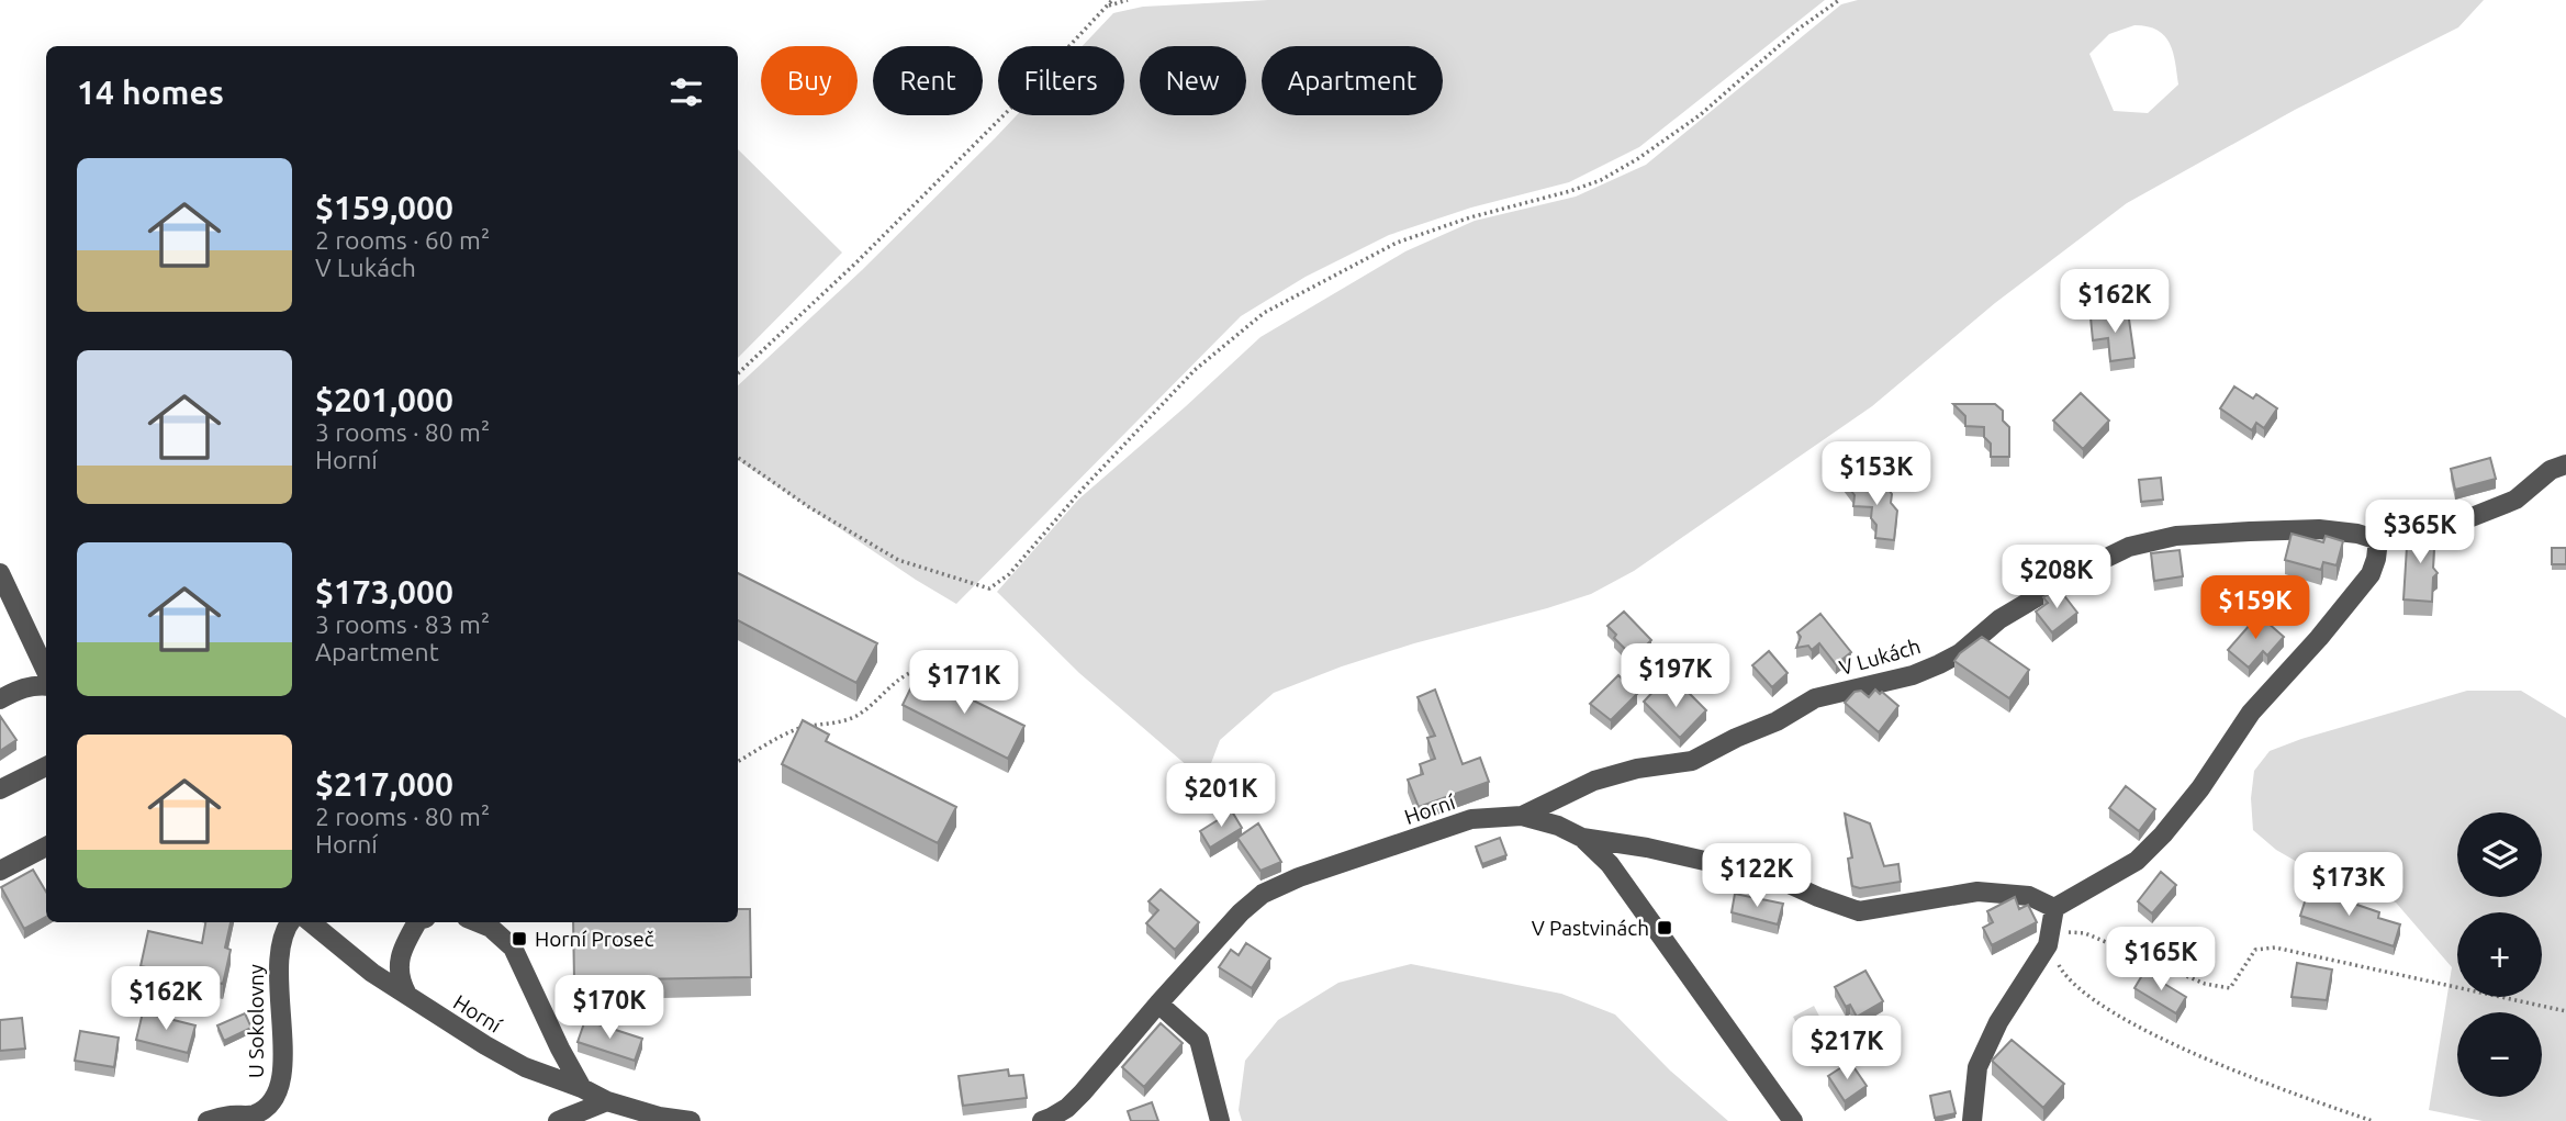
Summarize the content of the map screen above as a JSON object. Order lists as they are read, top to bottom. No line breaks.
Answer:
{"streets":{"street":["V Lukách","Horní","U Sokolovny"]},"crossings":[["V Lukách","Horní"]],"places":{"transit":["V Pastvinách","Horní Proseč"]},"page":{"chip":["Buy","Rent","Filters","New","Apartment"],"heading":"14 homes","list":[{"name":"$159,000","note":"2 rooms · 60 m² · V Lukách"},{"name":"$201,000","note":"3 rooms · 80 m² · Horní"},{"name":"$173,000","note":"3 rooms · 83 m² · Apartment"},{"name":"$217,000","note":"2 rooms · 80 m² · Horní"}],"price":["$162K","$153K","$365K","$208K","$159K","$197K","$171K","$201K","$122K","$173K","$165K","$162K","$170K","$217K"],"map_buttons":["+","−"]}}
